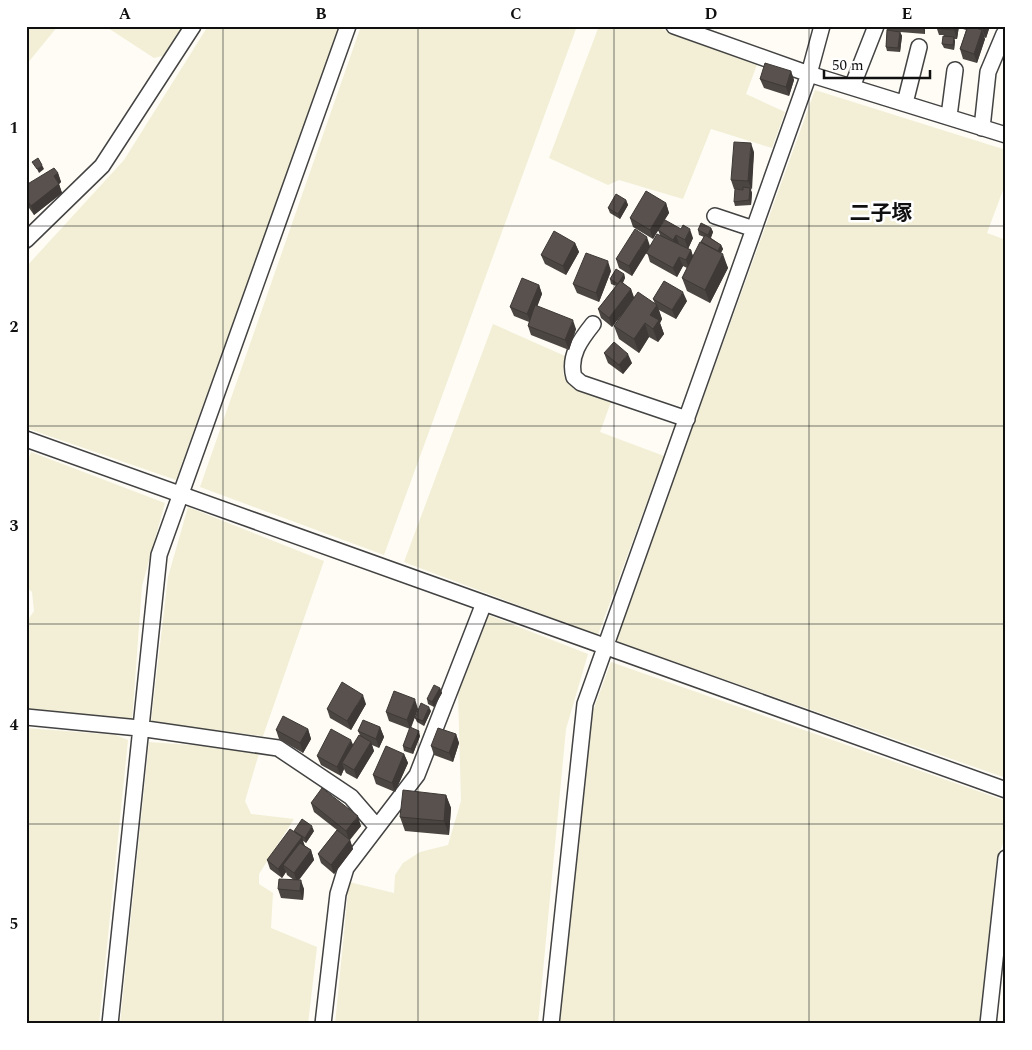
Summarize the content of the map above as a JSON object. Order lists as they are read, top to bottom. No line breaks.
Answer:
{"districts":["二子塚"],"scale_bar":"50 m","grid":{"columns":["A","B","C","D","E"],"rows":["1","2","3","4","5"]}}
